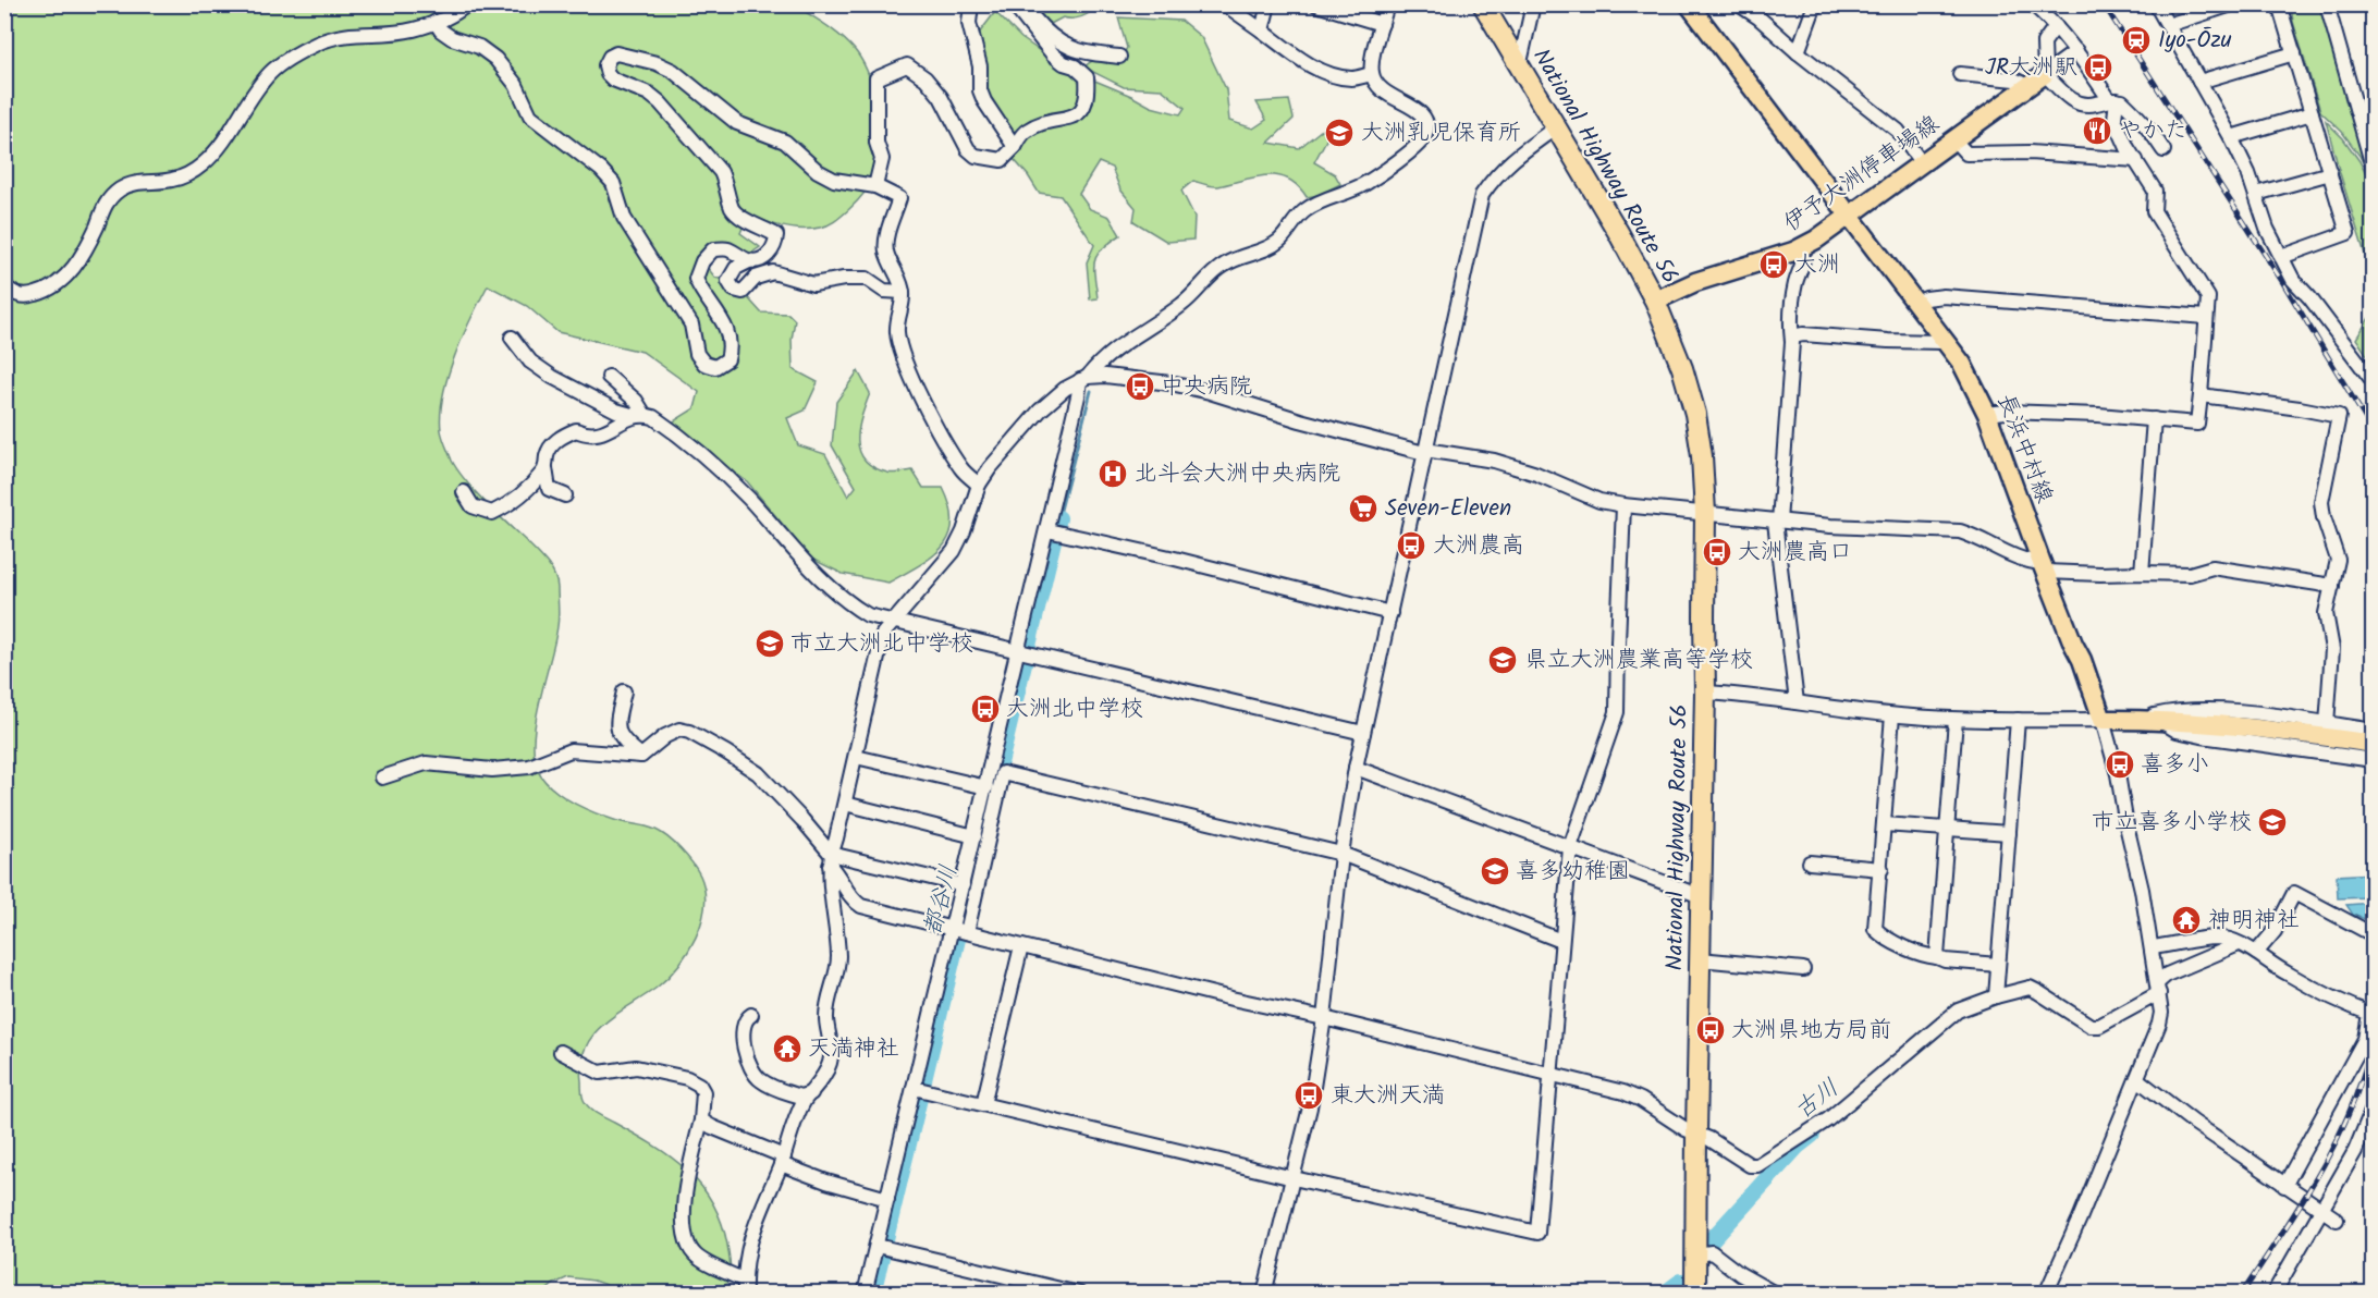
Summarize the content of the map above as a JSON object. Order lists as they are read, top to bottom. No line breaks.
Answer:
{"streets":{"highway":["National Highway Route 56"],"main road":["伊予大洲停車場線","長浜中村線"]},"crossings":[["National Highway Route 56","伊予大洲停車場線"],["伊予大洲停車場線","長浜中村線"]],"water":["都谷川","古川"],"places":{"station":["Iyo-Ōzu"],"bus stop":["JR大洲駅","大洲","中央病院","大洲農高","大洲農高口","大洲北中学校","喜多小","大洲県地方局前","東大洲天満"],"restaurant":["やかた"],"school or university":["大洲乳児保育所","市立大洲北中学校","県立大洲農業高等学校","市立喜多小学校","喜多幼稚園"],"hospital":["北斗会大洲中央病院"],"supermarket":["Seven-Eleven"],"temple":["神明神社","天満神社"]}}
